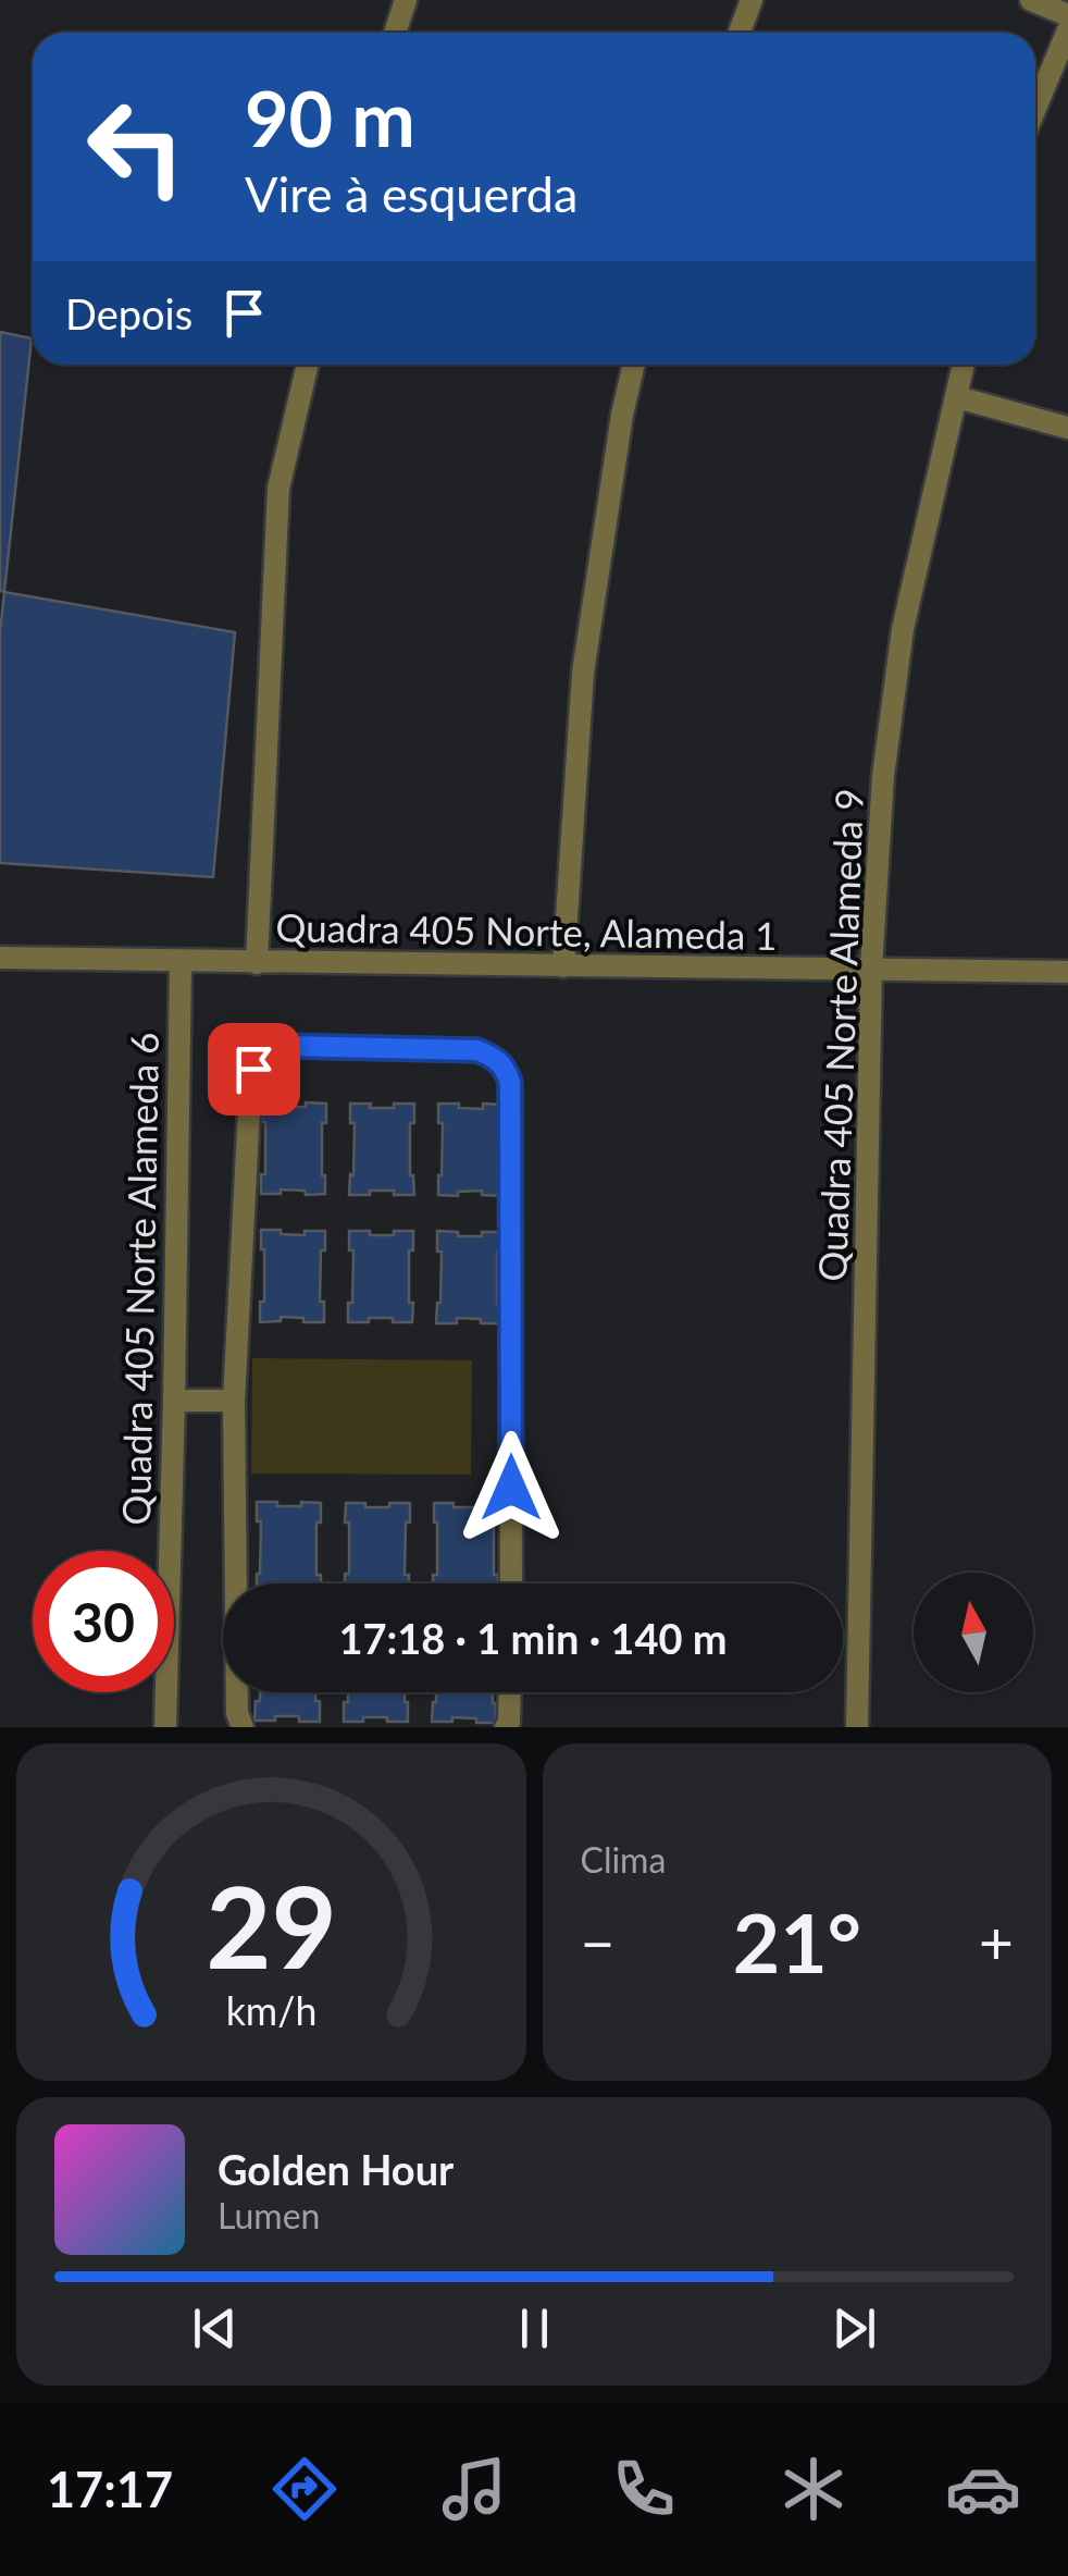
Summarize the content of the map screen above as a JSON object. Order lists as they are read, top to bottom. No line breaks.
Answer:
{"streets":{"street":["Quadra 405 Norte, Alameda 1","Quadra 405 Norte Alameda 9","Quadra 405 Norte Alameda 6"]},"crossings":[["Quadra 405 Norte, Alameda 1","Quadra 405 Norte Alameda 9"],["Quadra 405 Norte, Alameda 1","Quadra 405 Norte Alameda 6"]],"north":"top","page":{"turn":["90 m","Vire à esquerda"],"then":"Depois","limit":"30","trip":"17:18 · 1 min · 140 m","tile":"Clima","heat":["−","21°","+"],"song":["Golden Hour","Lumen"],"tabs":"17:17","gauge":["29","km/h"]}}
